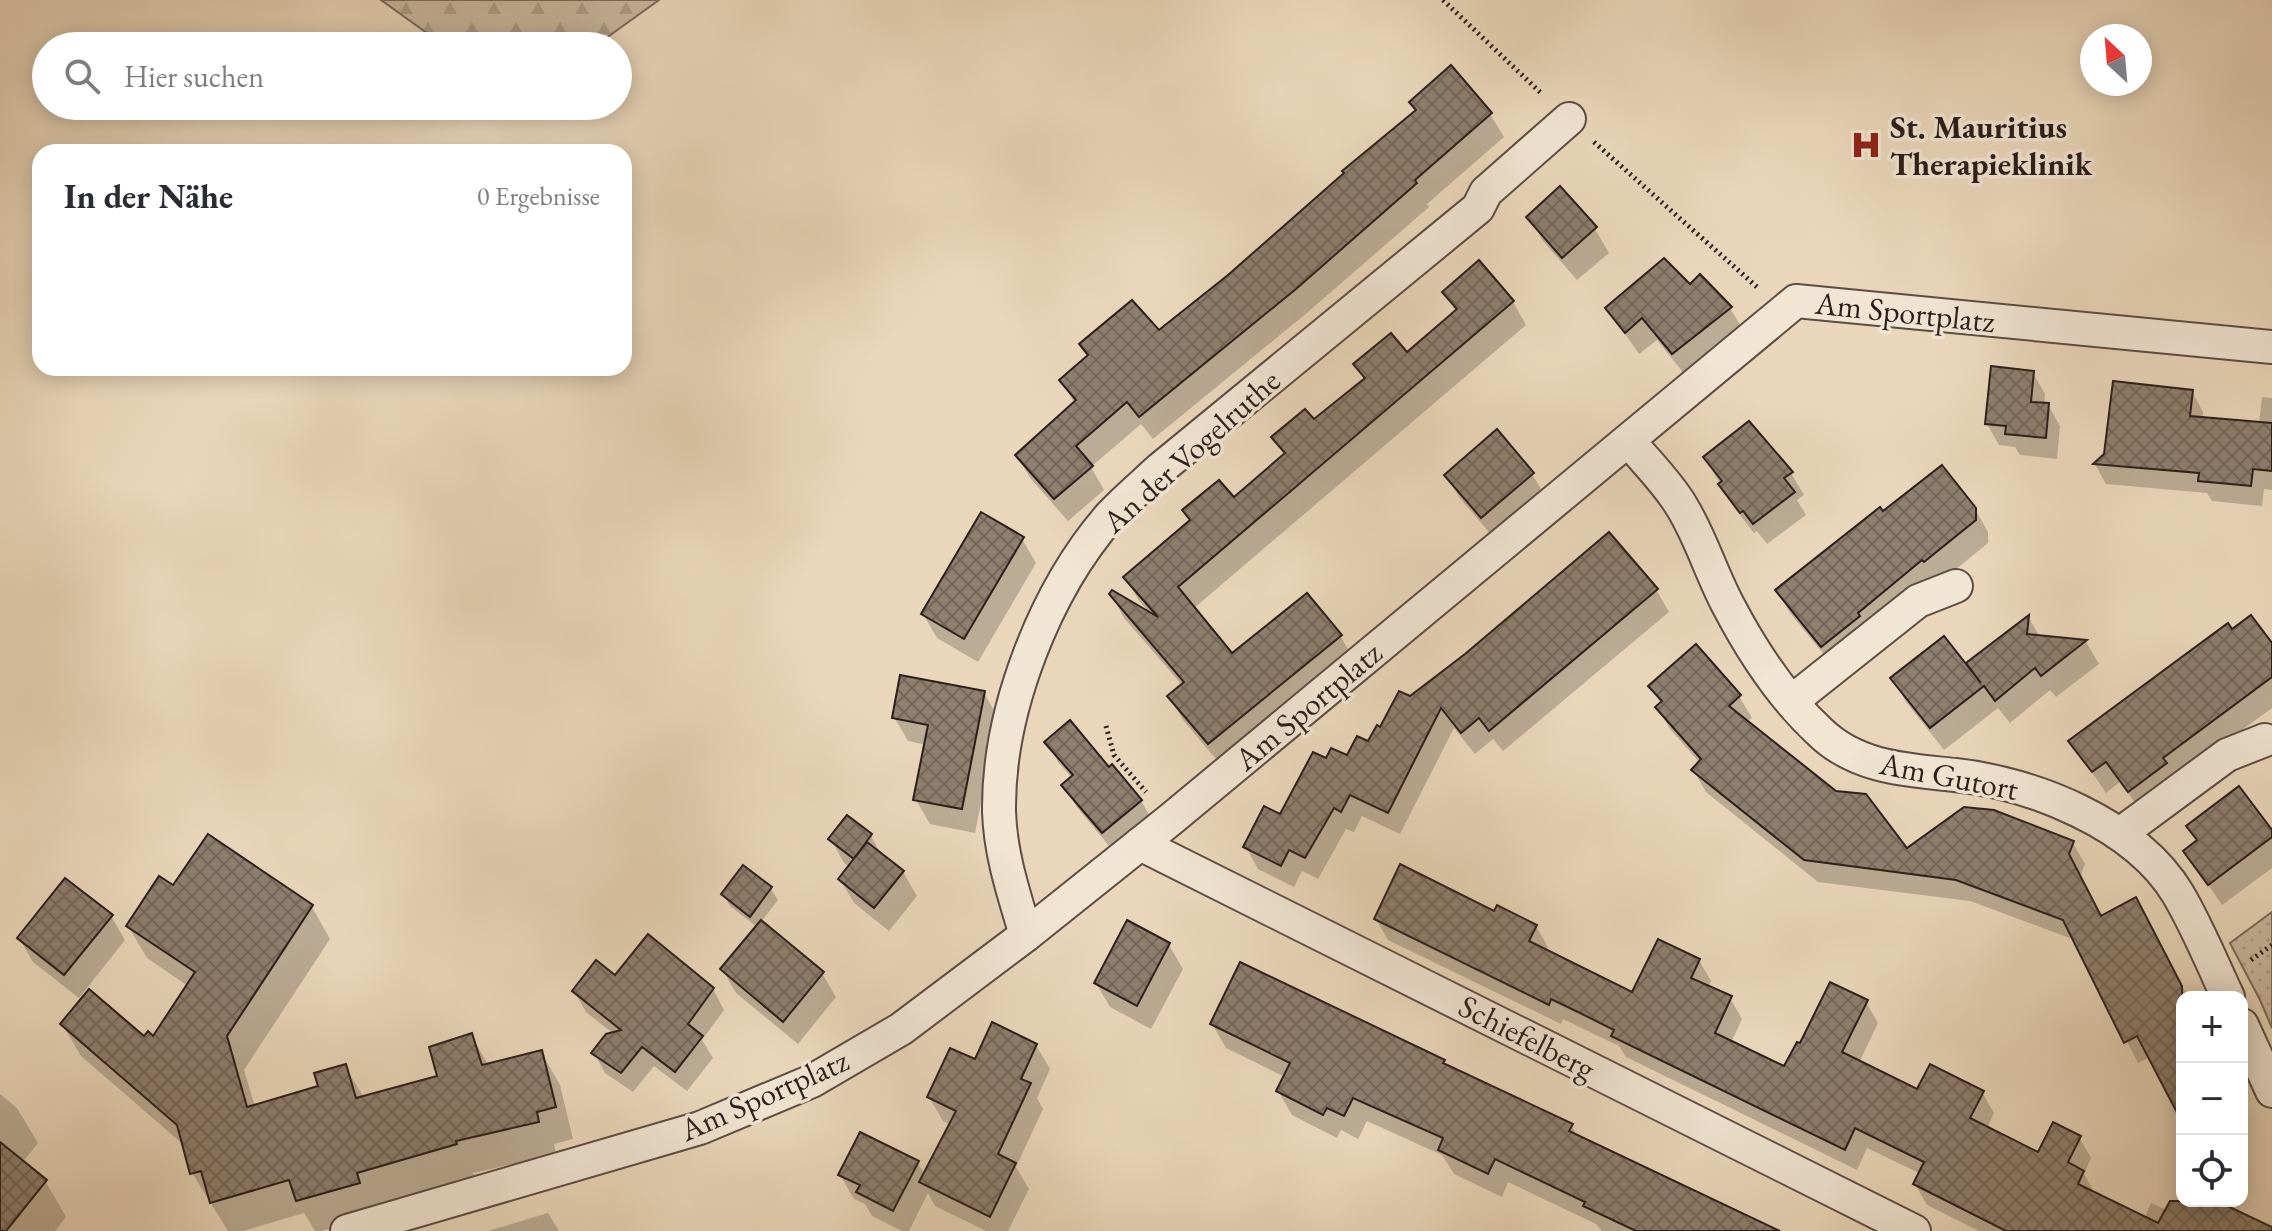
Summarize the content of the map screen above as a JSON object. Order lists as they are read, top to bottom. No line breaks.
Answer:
{"streets":{"street":["Am Sportplatz","An der Vogelruthe","Am Gutort","Schiefelberg"]},"crossings":[["Am Sportplatz","An der Vogelruthe"],["Am Sportplatz","Am Gutort"],["Am Sportplatz","Schiefelberg"]],"places":{"hospital":["St. Mauritius Therapieklinik"]},"north":"top left","page":{"search":"Hier suchen","heading":["In der Nähe","0 Ergebnisse"],"map_buttons":["+","−"]}}
